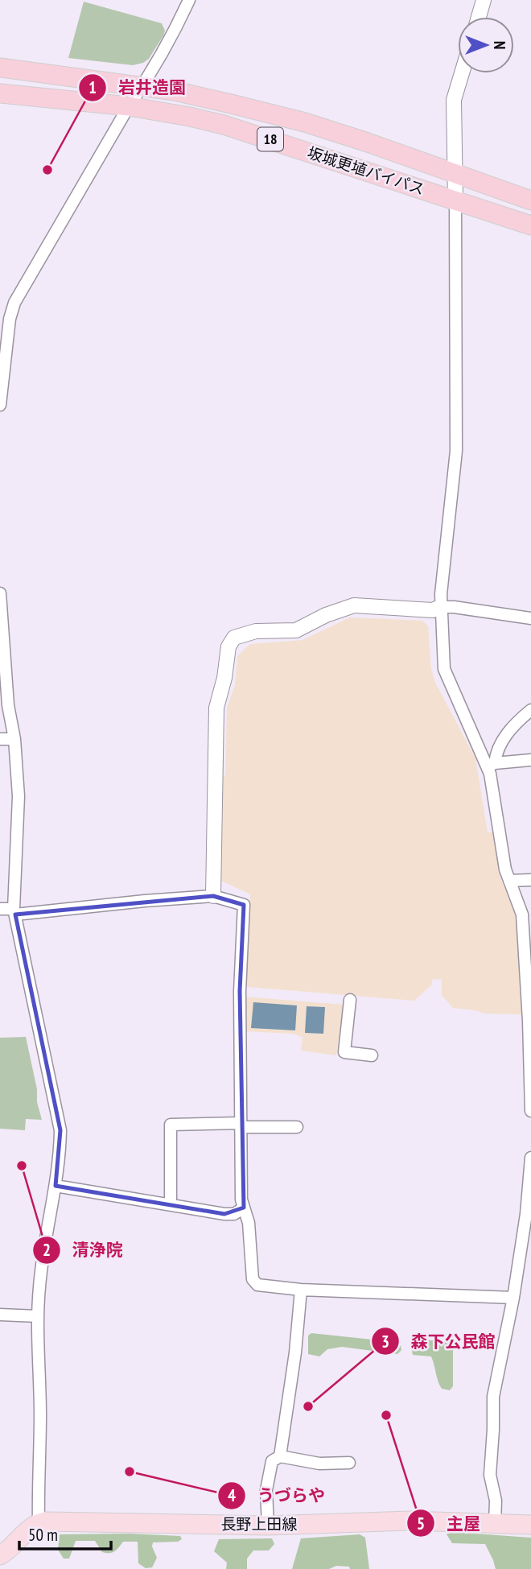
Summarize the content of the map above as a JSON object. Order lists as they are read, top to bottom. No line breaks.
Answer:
{"streets":{"highway":["18","坂城更埴バイパス"],"main road":["長野上田線"]},"places":["岩井造園","清浄院","森下公民館","主屋","うづらや"],"scale_bar":"50 m","north":"right"}
